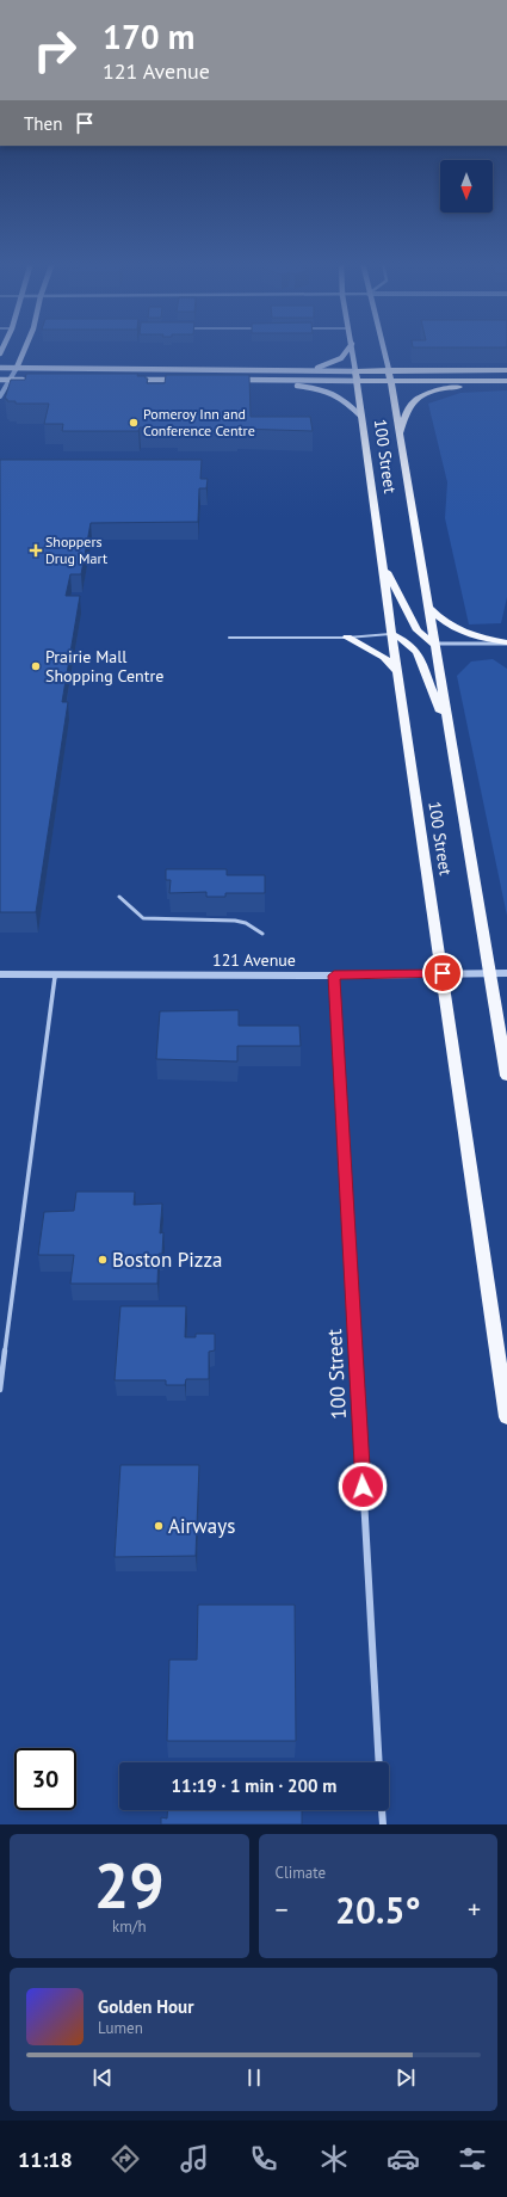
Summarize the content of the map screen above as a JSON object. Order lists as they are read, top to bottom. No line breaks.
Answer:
{"streets":{"main road":["100 Street"],"street":["121 Avenue"]},"crossings":[["100 Street","121 Avenue"]],"places":{"other":["Pomeroy Inn and Conference Centre","Prairie Mall Shopping Centre","Boston Pizza","Airways"],"health":["Shoppers Drug Mart"]},"north":"bottom","page":{"turn":["170 m","121 Avenue"],"then":"Then","limit":"30","trip":"11:19 · 1 min · 200 m","tile":[["29","km/h"],"Climate"],"heat":["−","20.5°","+"],"song":["Golden Hour","Lumen"],"tabs":"11:18"}}
